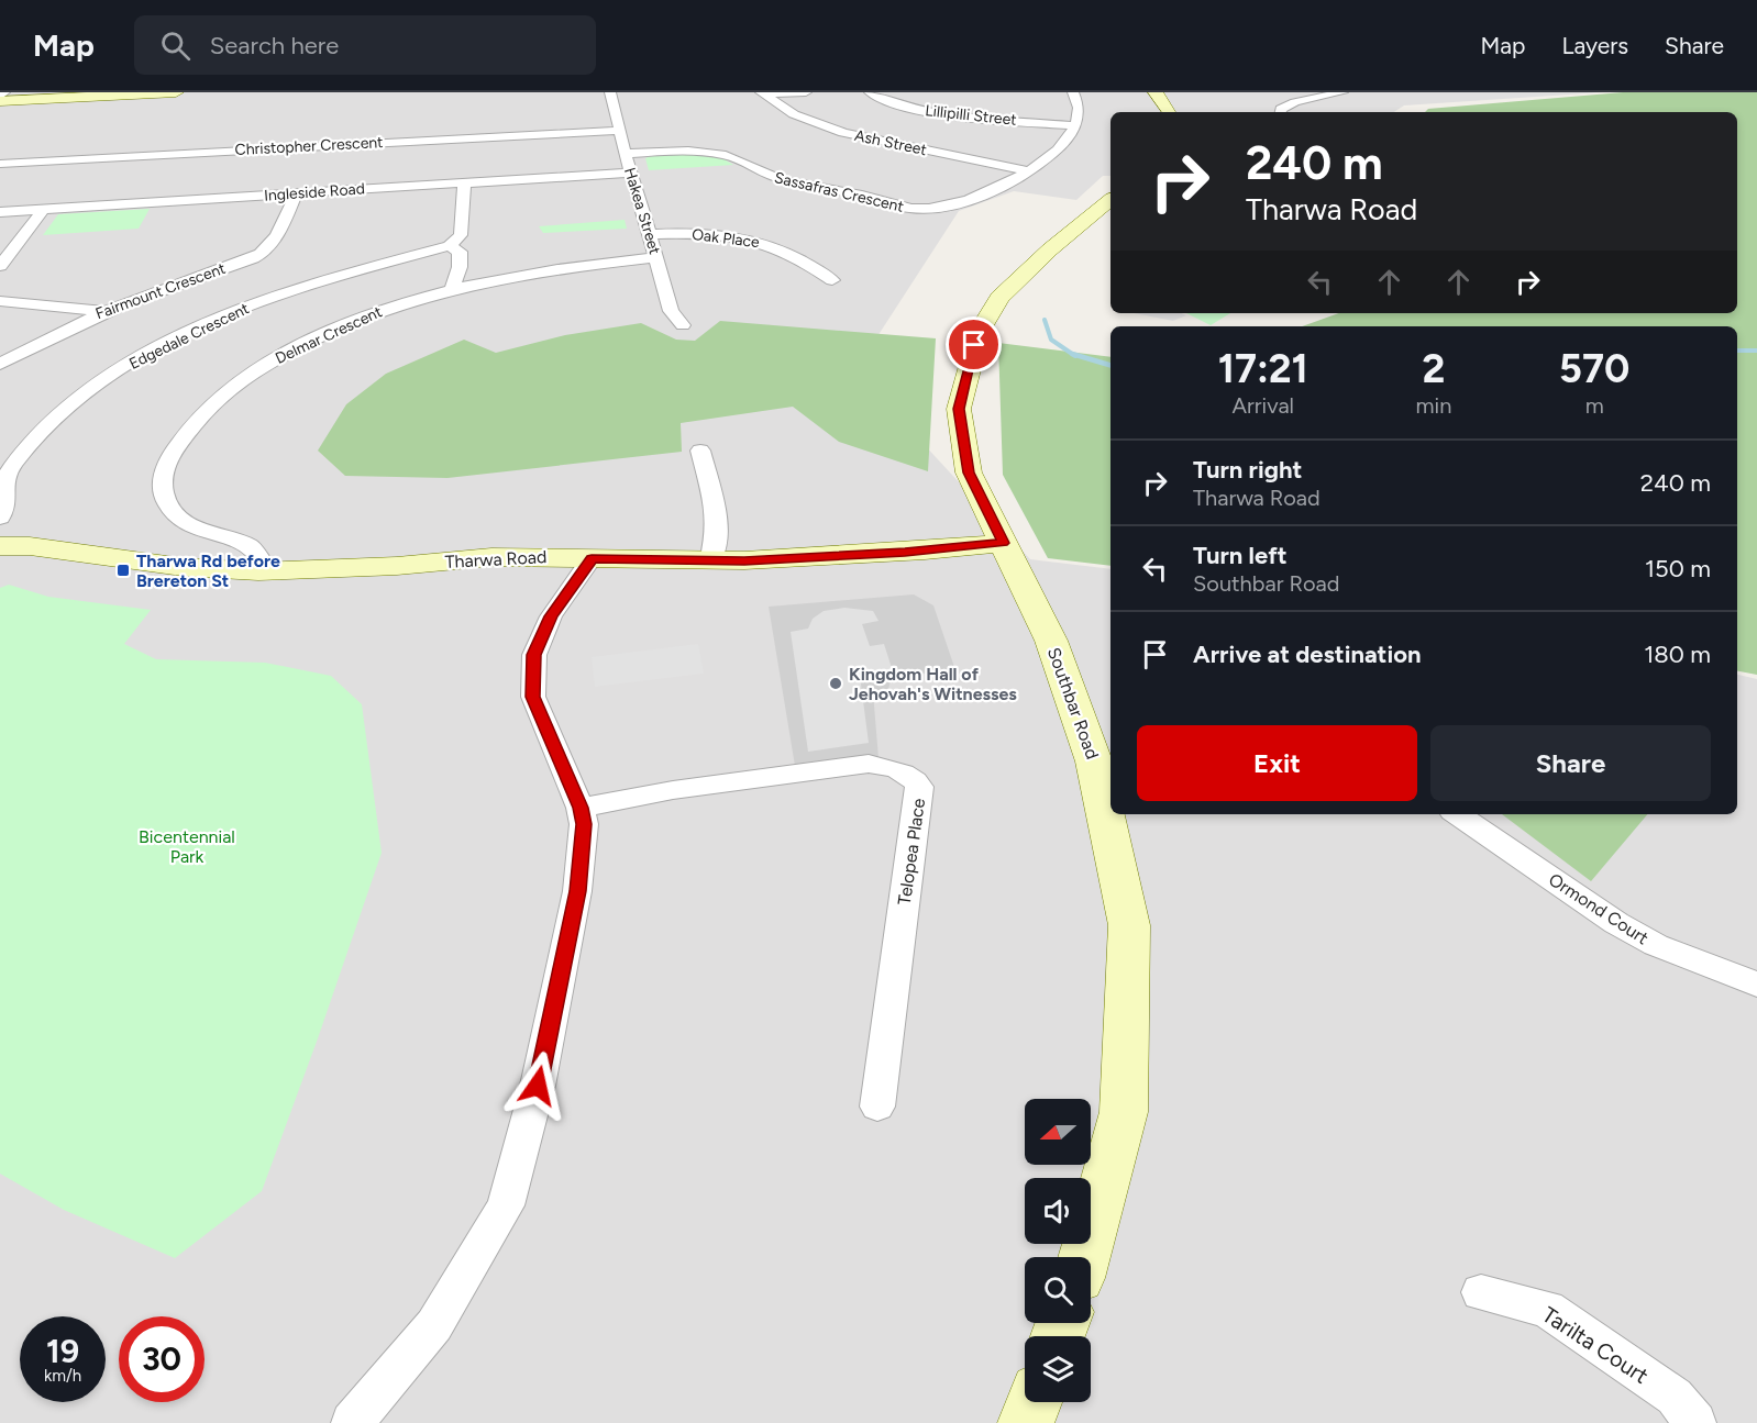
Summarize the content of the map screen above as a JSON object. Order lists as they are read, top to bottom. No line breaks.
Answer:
{"streets":{"main road":["Tharwa Road","Southbar Road"],"street":["Lillipilli Street","Ash Street","Christopher Crescent","Ingleside Road","Sassafras Crescent","Hakea Street","Oak Place","Fairmount Crescent","Delmar Crescent","Edgedale Crescent","Telopea Place","Ormond Court","Tarilta Court"]},"crossings":[["Lillipilli Street","Sassafras Crescent"],["Ash Street","Sassafras Crescent"],["Christopher Crescent","Hakea Street"],["Ingleside Road","Hakea Street"],["Ingleside Road","Fairmount Crescent"],["Sassafras Crescent","Hakea Street"],["Hakea Street","Oak Place"],["Hakea Street","Delmar Crescent"],["Delmar Crescent","Tharwa Road"],["Tharwa Road","Southbar Road"]],"parks":["Bicentennial Park"],"places":{"transit":["Tharwa Rd before Brereton St"],"other":["Kingdom Hall of Jehovah's Witnesses"]},"north":"left","page":{"header":"Map","search":"Search here","nav":["Map","Layers","Share"],"turn":["240 m","Tharwa Road"],"eta":["17:21","Arrival","2","min","570","m"],"list":[{"name":"Turn right","note":"Tharwa Road","value":"240 m"},{"name":"Turn left","note":"Southbar Road","value":"150 m"},{"name":"Arrive at destination","value":"180 m"}],"buttons":["Exit","Share"],"speed":"19 km/h","limit":"30"}}
